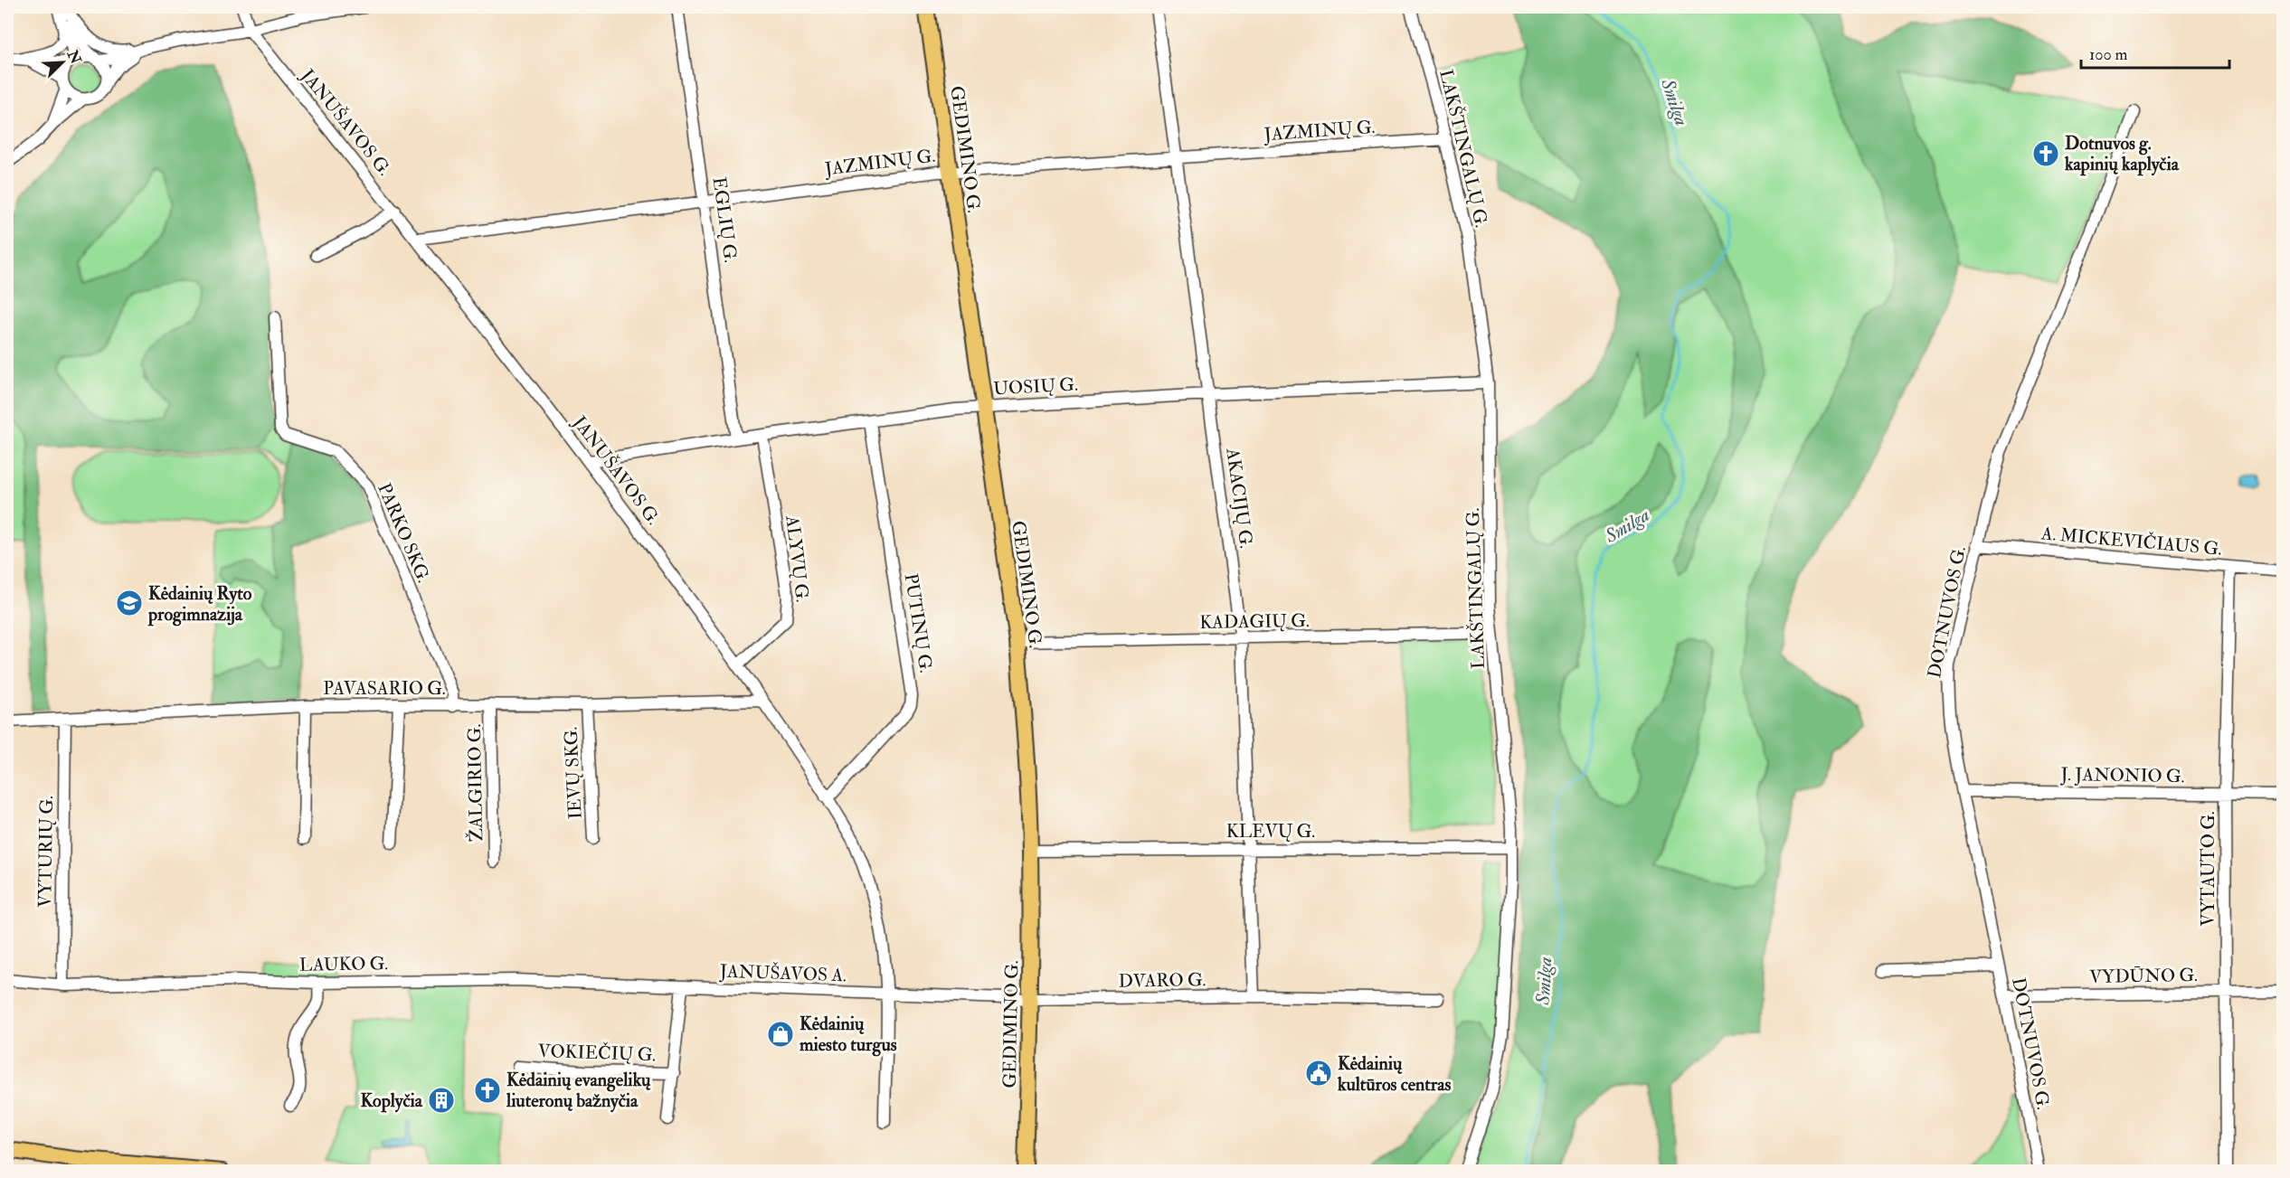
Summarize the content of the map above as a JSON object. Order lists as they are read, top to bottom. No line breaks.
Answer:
{"streets":{"main road":["GEDIMINO G."],"street":["JANUŠAVOS G.","JAZMINŲ G.","LAKŠTINGALŲ G.","EGLIŲ G.","UOSIŲ G.","AKACIJŲ G.","PARKO SKG.","A. MICKEVIČIAUS G.","ALYVŲ G.","DOTNUVOS G.","KADAGIŲ G.","PUTINŲ G.","PAVASARIO G.","IEVŲ SKG.","J. JANONIO G.","ŽALGIRIO G.","KLEVŲ G.","VYTURIŲ G.","VYTAUTO G.","LAUKO G.","JANUŠAVOS A.","VYDŪNO G.","DVARO G.","VOKIEČIŲ G."]},"crossings":[["JANUŠAVOS G.","JAZMINŲ G."],["JANUŠAVOS G.","UOSIŲ G."],["JANUŠAVOS G.","ALYVŲ G."],["JANUŠAVOS G.","PUTINŲ G."],["JANUŠAVOS G.","PAVASARIO G."],["JANUŠAVOS G.","JANUŠAVOS A."],["JANUŠAVOS G.","DVARO G."],["JAZMINŲ G.","LAKŠTINGALŲ G."],["JAZMINŲ G.","GEDIMINO G."],["JAZMINŲ G.","EGLIŲ G."],["JAZMINŲ G.","AKACIJŲ G."],["LAKŠTINGALŲ G.","UOSIŲ G."],["LAKŠTINGALŲ G.","KADAGIŲ G."],["LAKŠTINGALŲ G.","KLEVŲ G."],["GEDIMINO G.","UOSIŲ G."],["GEDIMINO G.","KADAGIŲ G."],["GEDIMINO G.","KLEVŲ G."],["GEDIMINO G.","DVARO G."],["EGLIŲ G.","UOSIŲ G."],["UOSIŲ G.","AKACIJŲ G."],["UOSIŲ G.","ALYVŲ G."],["UOSIŲ G.","PUTINŲ G."],["AKACIJŲ G.","KADAGIŲ G."],["AKACIJŲ G.","KLEVŲ G."],["AKACIJŲ G.","DVARO G."],["PARKO SKG.","PAVASARIO G."],["A. MICKEVIČIAUS G.","DOTNUVOS G."],["A. MICKEVIČIAUS G.","VYTAUTO G."],["DOTNUVOS G.","J. JANONIO G."],["DOTNUVOS G.","VYDŪNO G."],["PAVASARIO G.","IEVŲ SKG."],["PAVASARIO G.","ŽALGIRIO G."],["PAVASARIO G.","VYTURIŲ G."],["J. JANONIO G.","VYTAUTO G."],["VYTURIŲ G.","LAUKO G."],["VYTAUTO G.","VYDŪNO G."],["LAUKO G.","JANUŠAVOS A."],["JANUŠAVOS A.","DVARO G."]],"water":["Smilga"],"places":{"church":["Dotnuvos g. kapinių kaplyčia","Kėdainių evangelikų liuteronų bažnyčia"],"school or university":["Kėdainių Ryto progimnazija"],"shop":["Kėdainių miesto turgus"],"public building":["Kėdainių kultūros centras"],"building":["Koplyčia"]},"scale_bar":"100 m","north":"top right"}
